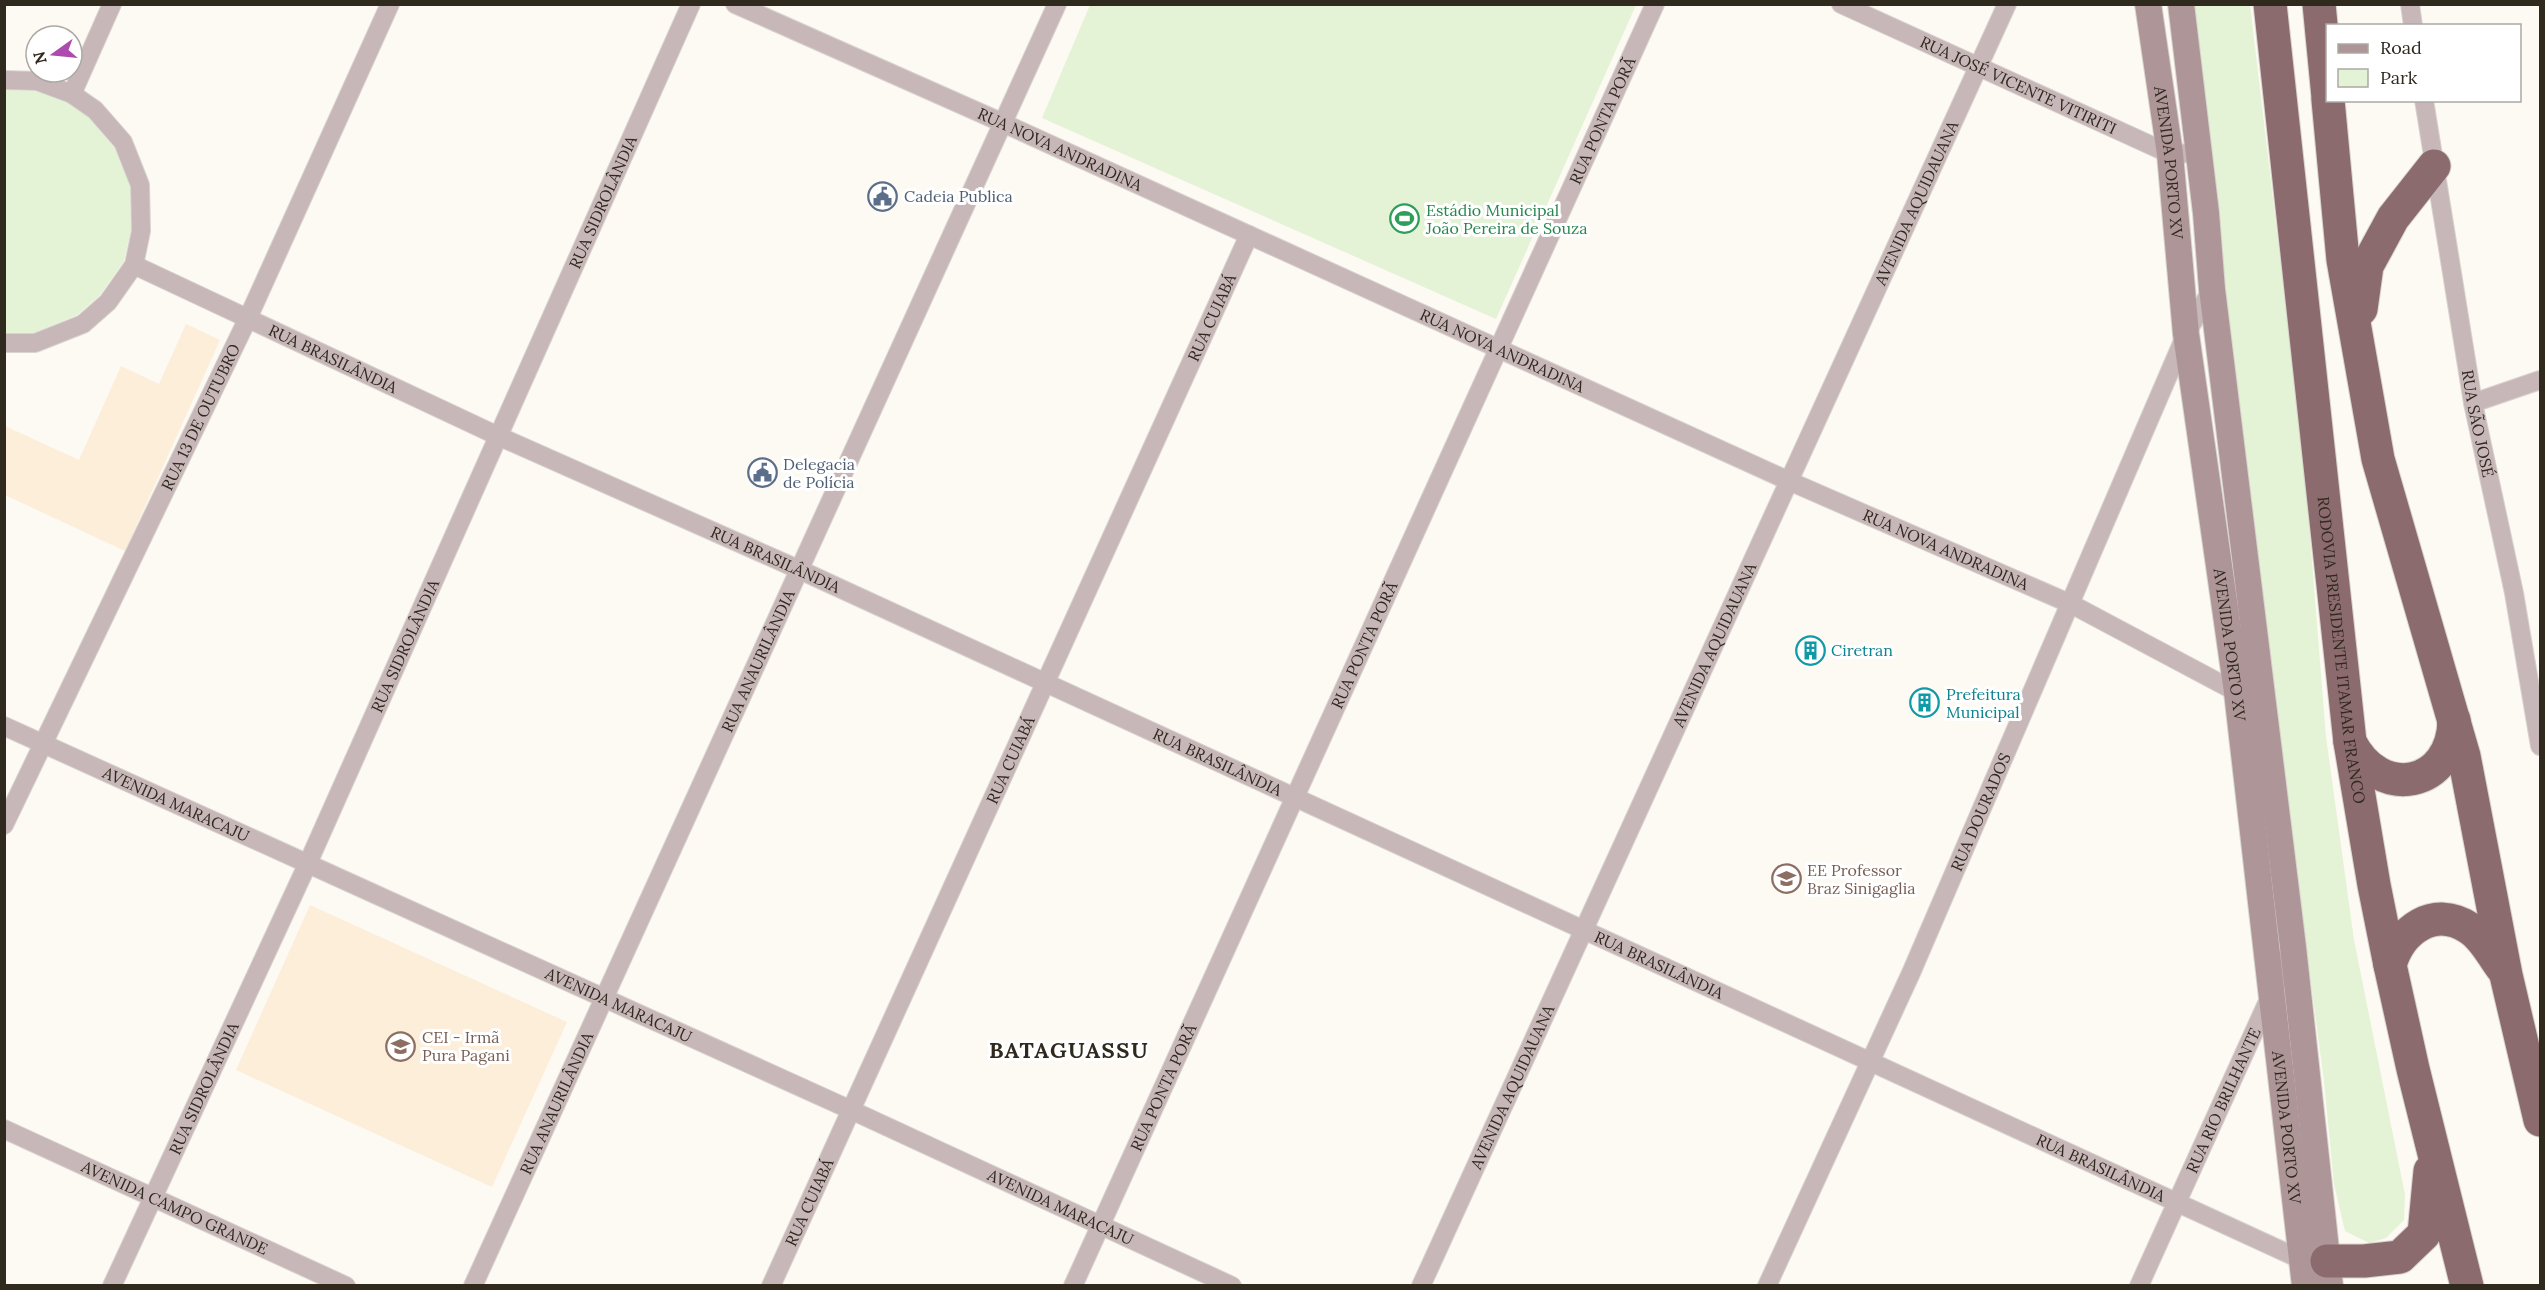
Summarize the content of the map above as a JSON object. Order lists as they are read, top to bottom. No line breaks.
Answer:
{"streets":{"highway":["RODOVIA PRESIDENTE ITAMAR FRANCO"],"street":["RUA JOSÉ VICENTE VITIRITI","RUA PONTA PORÃ","RUA NOVA ANDRADINA","AVENIDA PORTO XV","RUA SIDROLÂNDIA","AVENIDA AQUIDAUANA","RUA CUIABÁ","RUA BRASILÂNDIA","RUA 13 DE OUTUBRO","RUA SÃO JOSÉ","RUA ANAURILÂNDIA","AVENIDA MARACAJU","RUA DOURADOS","RUA RIO BRILHANTE","AVENIDA CAMPO GRANDE"]},"crossings":[["RUA JOSÉ VICENTE VITIRITI","AVENIDA PORTO XV"],["RUA JOSÉ VICENTE VITIRITI","AVENIDA AQUIDAUANA"],["RUA PONTA PORÃ","RUA NOVA ANDRADINA"],["RUA PONTA PORÃ","RUA BRASILÂNDIA"],["RUA PONTA PORÃ","AVENIDA MARACAJU"],["RUA NOVA ANDRADINA","AVENIDA PORTO XV"],["RUA NOVA ANDRADINA","AVENIDA AQUIDAUANA"],["RUA NOVA ANDRADINA","RUA CUIABÁ"],["RUA NOVA ANDRADINA","RUA ANAURILÂNDIA"],["RUA NOVA ANDRADINA","RUA DOURADOS"],["AVENIDA PORTO XV","RUA BRASILÂNDIA"],["AVENIDA PORTO XV","RUA DOURADOS"],["AVENIDA PORTO XV","RUA RIO BRILHANTE"],["RUA SIDROLÂNDIA","RUA BRASILÂNDIA"],["RUA SIDROLÂNDIA","AVENIDA MARACAJU"],["RUA SIDROLÂNDIA","AVENIDA CAMPO GRANDE"],["AVENIDA AQUIDAUANA","RUA BRASILÂNDIA"],["RUA CUIABÁ","RUA BRASILÂNDIA"],["RUA CUIABÁ","AVENIDA MARACAJU"],["RUA BRASILÂNDIA","RUA 13 DE OUTUBRO"],["RUA BRASILÂNDIA","RUA ANAURILÂNDIA"],["RUA BRASILÂNDIA","RUA DOURADOS"],["RUA BRASILÂNDIA","RUA RIO BRILHANTE"],["RUA 13 DE OUTUBRO","AVENIDA MARACAJU"],["RUA ANAURILÂNDIA","AVENIDA MARACAJU"]],"districts":["BATAGUASSU"],"places":{"public building":["Cadeia Publica","Delegacia de Polícia"],"sports":["Estádio Municipal João Pereira de Souza"],"building":["Ciretran","Prefeitura Municipal"],"school or university":["EE Professor Braz Sinigaglia","CEI - Irmã Pura Pagani"]},"legend":["Road","Park"],"north":"left"}
